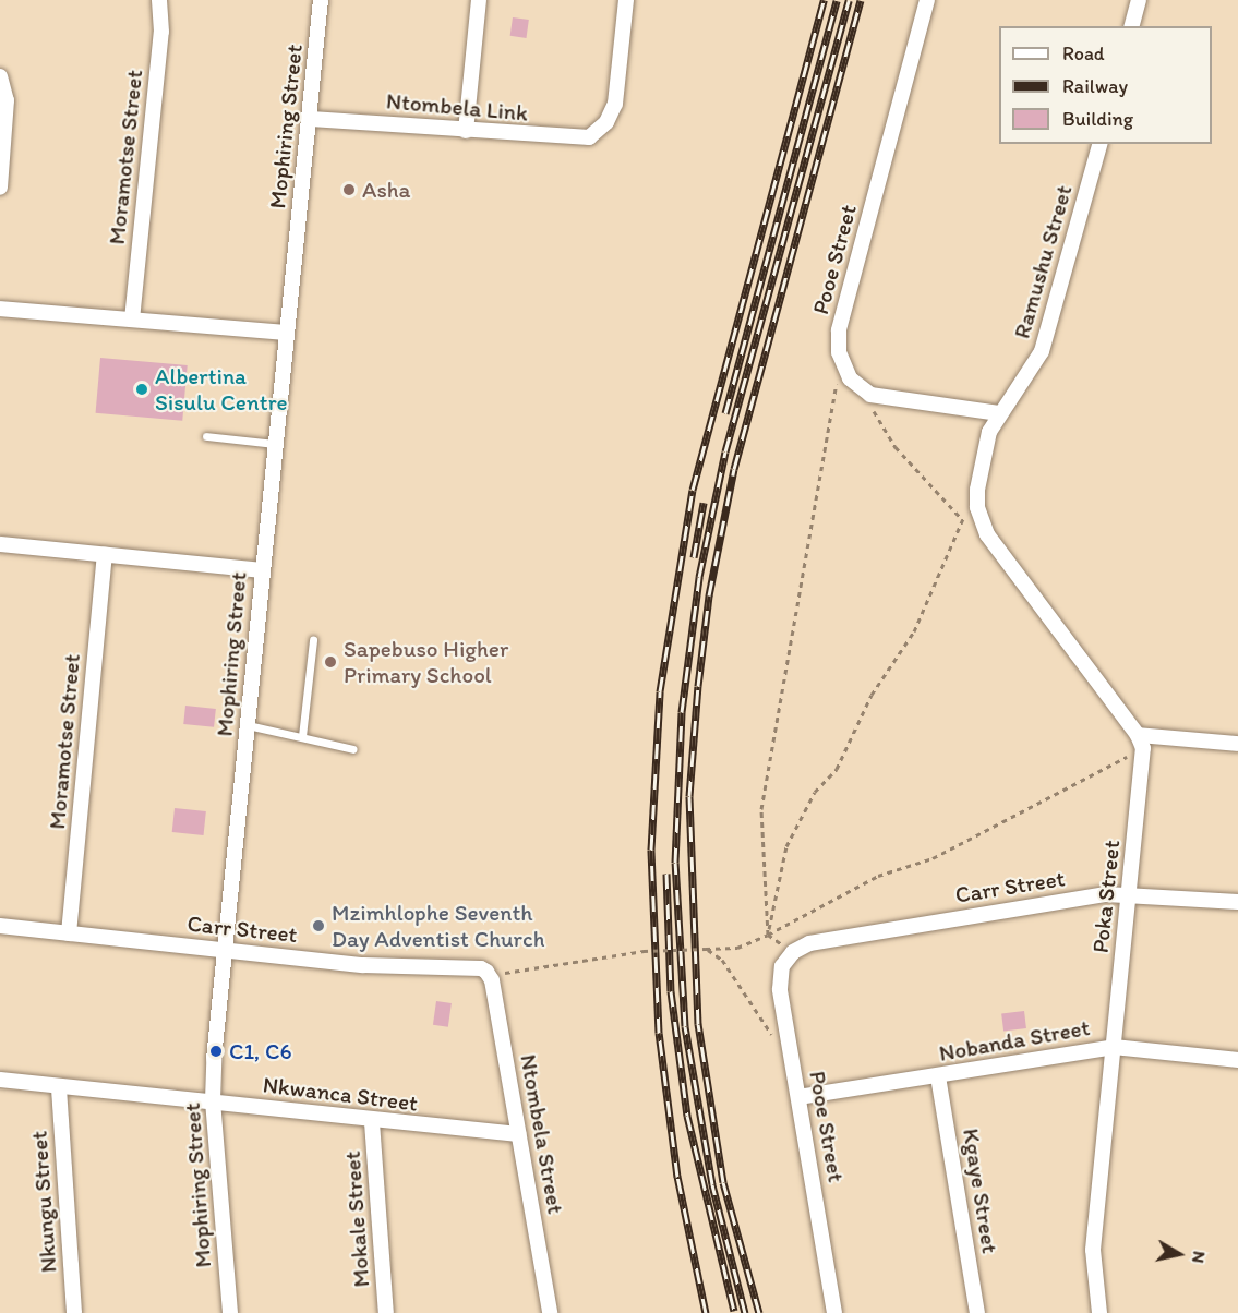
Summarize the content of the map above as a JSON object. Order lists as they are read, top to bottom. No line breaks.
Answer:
{"streets":{"street":["Ntombela Link","Mophiring Street","Moramotse Street","Pooe Street","Ramushu Street","Carr Street","Poka Street","Nobanda Street","Nkwanca Street","Ntombela Street","Kgaye Street","Nkungu Street","Mokale Street"]},"crossings":[["Ntombela Link","Mophiring Street"],["Mophiring Street","Carr Street"],["Mophiring Street","Nkwanca Street"],["Moramotse Street","Carr Street"],["Pooe Street","Carr Street"],["Pooe Street","Nobanda Street"],["Ramushu Street","Poka Street"],["Carr Street","Poka Street"],["Carr Street","Ntombela Street"],["Poka Street","Nobanda Street"],["Nobanda Street","Kgaye Street"],["Nkwanca Street","Ntombela Street"],["Nkwanca Street","Nkungu Street"],["Nkwanca Street","Mokale Street"]],"places":["Asha","Albertina Sisulu Centre","Sapebuso Higher Primary School","Mzimhlophe Seventh Day Adventist Church","C1, C6"],"legend":["Road","Railway","Building"],"north":"right"}
